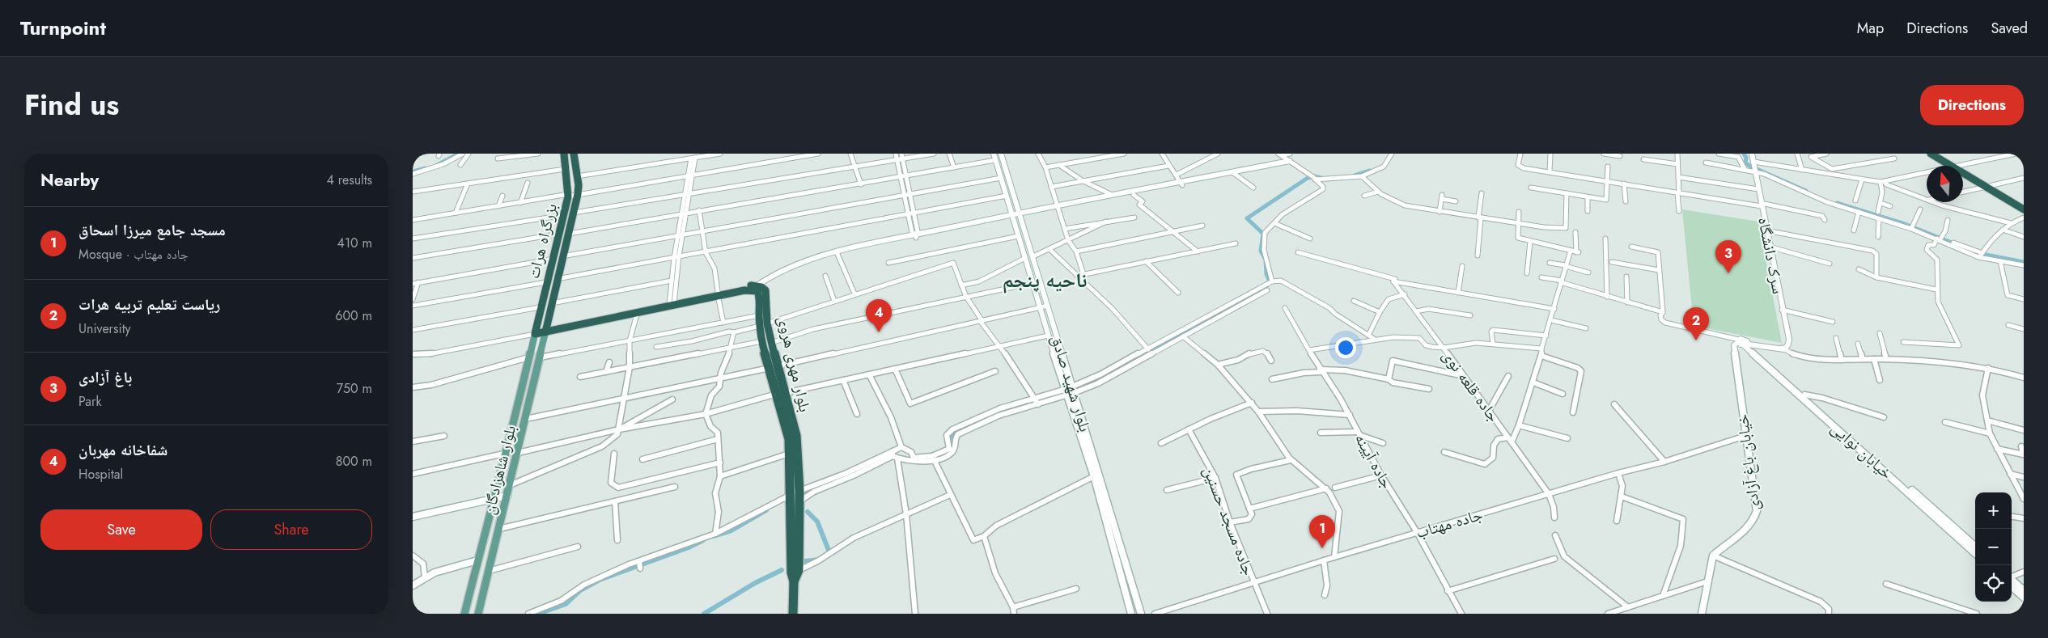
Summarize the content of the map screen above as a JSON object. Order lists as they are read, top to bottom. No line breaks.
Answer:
{"streets":{"highway":["بزرگراه هرات","بلوار مهری هروی"],"main road":["بلوار شاهزادگان"],"street":["سرک دانشگاه","بلوار شهید صادق","جاده قلعه نوی","خیابان نوایی","جاده آیینه","خیابان باغ آزادی","جاده مسجد حسنین","جاده مهتاب"]},"crossings":[["بزرگراه هرات","بلوار شاهزادگان"],["جاده قلعه نوی","جاده مهتاب"],["خیابان نوایی","خیابان باغ آزادی"],["جاده آیینه","جاده مهتاب"],["خیابان باغ آزادی","جاده مهتاب"],["جاده مسجد حسنین","جاده مهتاب"]],"districts":["ناحیه پنجم"],"north":"top","page":{"header":"Turnpoint","nav":["Map","Directions","Saved"],"title":"Find us","buttons":["Directions",["Save","Share"]],"heading":["Nearby","4 results"],"list":[{"mark":"1","name":"مسجد جامع میرزا اسحاق","note":"Mosque · جاده مهتاب","value":"410 m"},{"mark":"2","name":"ریاست تعلیم تربیه هرات","note":"University","value":"600 m"},{"mark":"3","name":"باغ آزادی","note":"Park","value":"750 m"},{"mark":"4","name":"شفاخانه مهربان","note":"Hospital","value":"800 m"}],"pins":["3","4","2","1"],"map_buttons":["+","−"]}}
